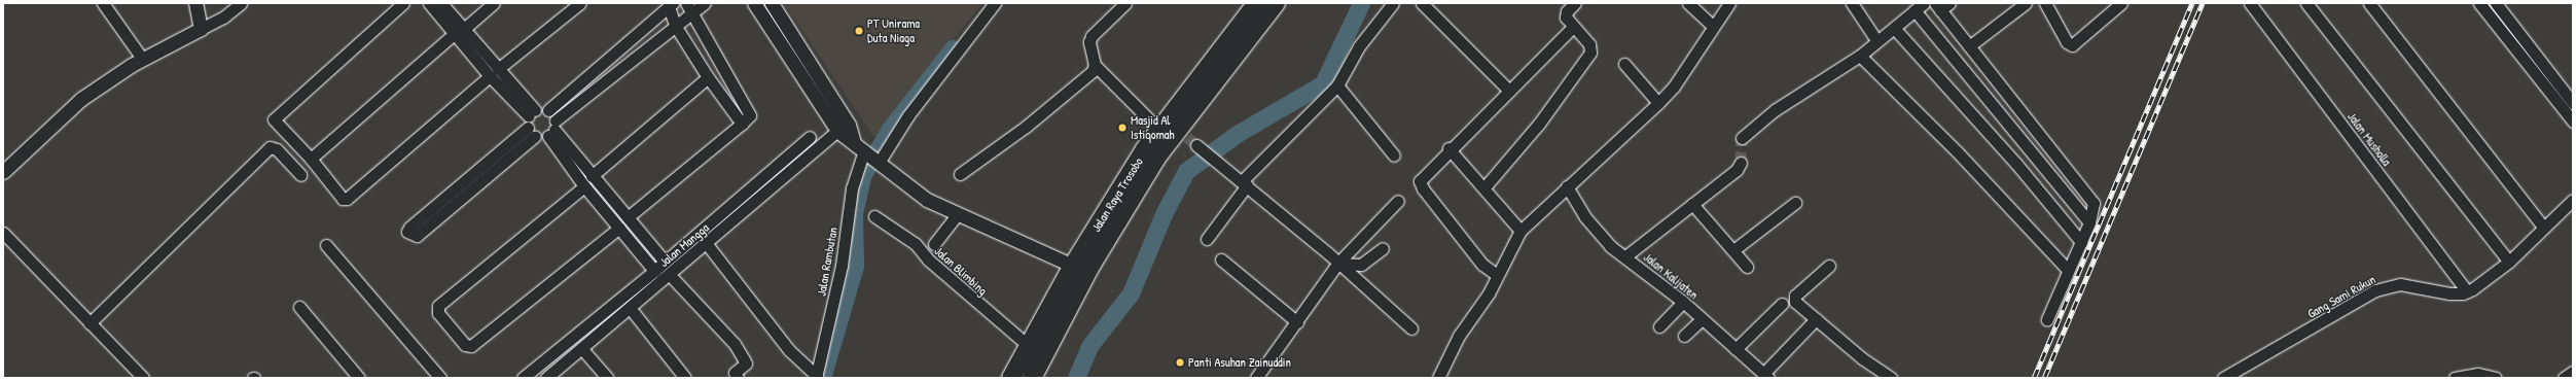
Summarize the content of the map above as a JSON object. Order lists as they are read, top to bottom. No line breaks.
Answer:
{"streets":{"highway":["Jalan Raya Trosobo"],"street":["Jalan Musholla","Jalan Mangga","Jalan Rambutan","Jalan Blimbing","Jalan Kalijaten","Gang Sami Rukun"]},"crossings":[["Jalan Musholla","Gang Sami Rukun"],["Jalan Raya Trosobo","Jalan Blimbing"]],"places":["PT Unirama Duta Niaga","Masjid Al Istiqomah","Panti Asuhan Zainuddin"]}
